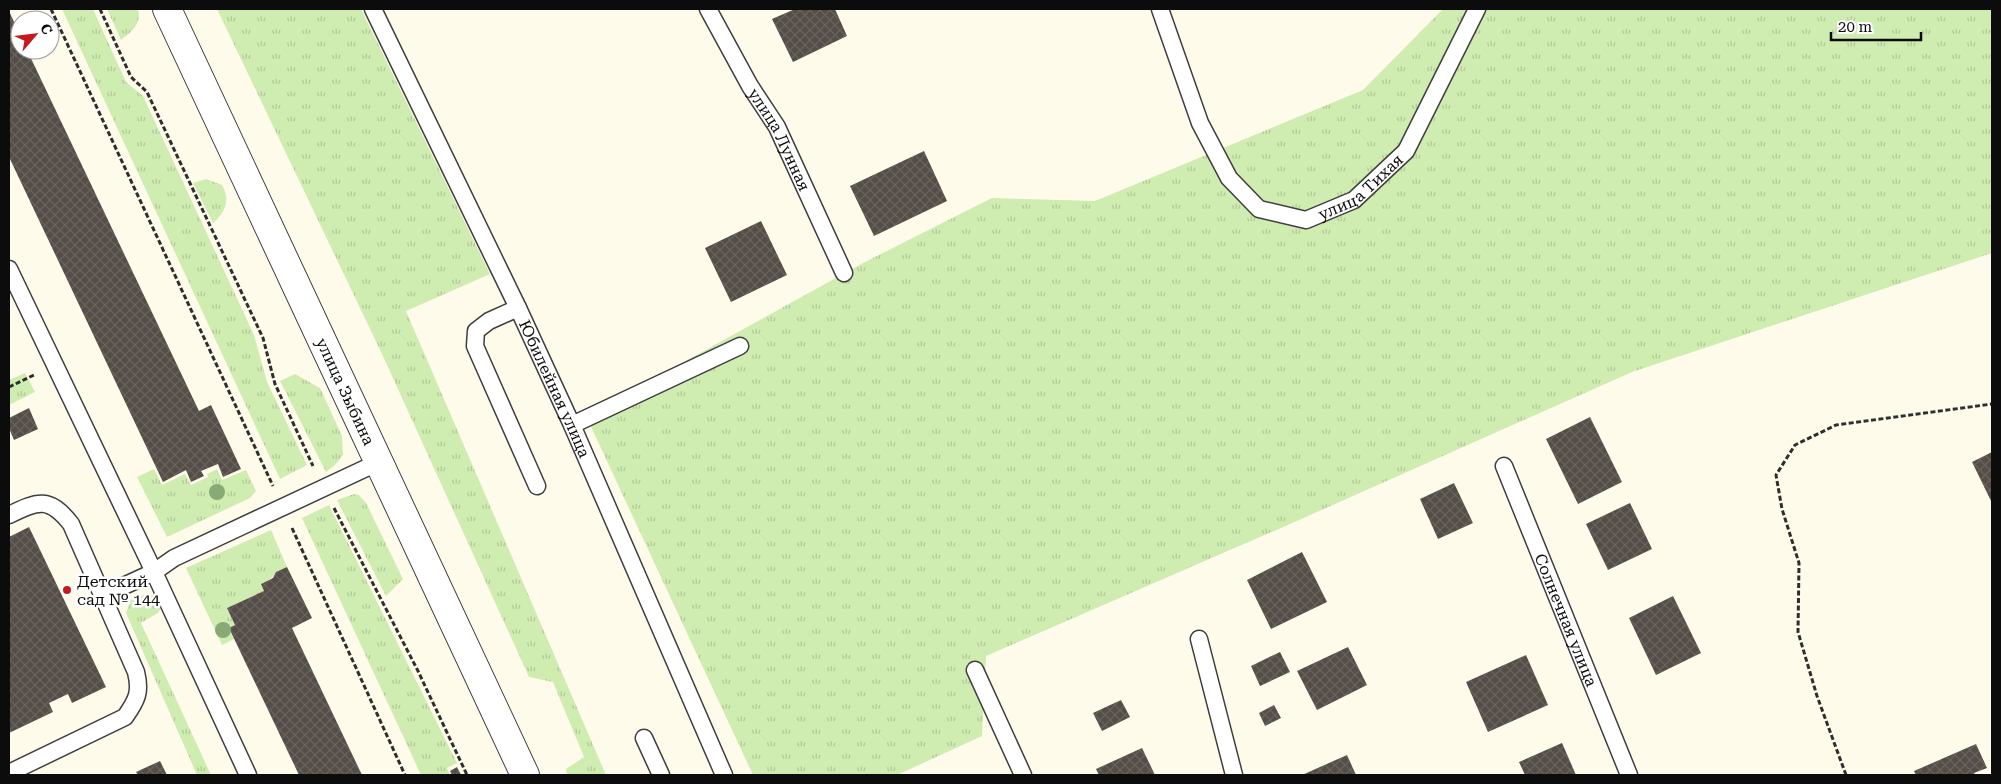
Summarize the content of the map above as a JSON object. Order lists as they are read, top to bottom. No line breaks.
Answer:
{"streets":{"street":["улица Зыбина"],"lane":["улица Лунная","улица Тихая","Юбилейная улица","Солнечная улица"]},"places":["Детский сад № 144"],"scale_bar":"20 m","north":"top right"}
